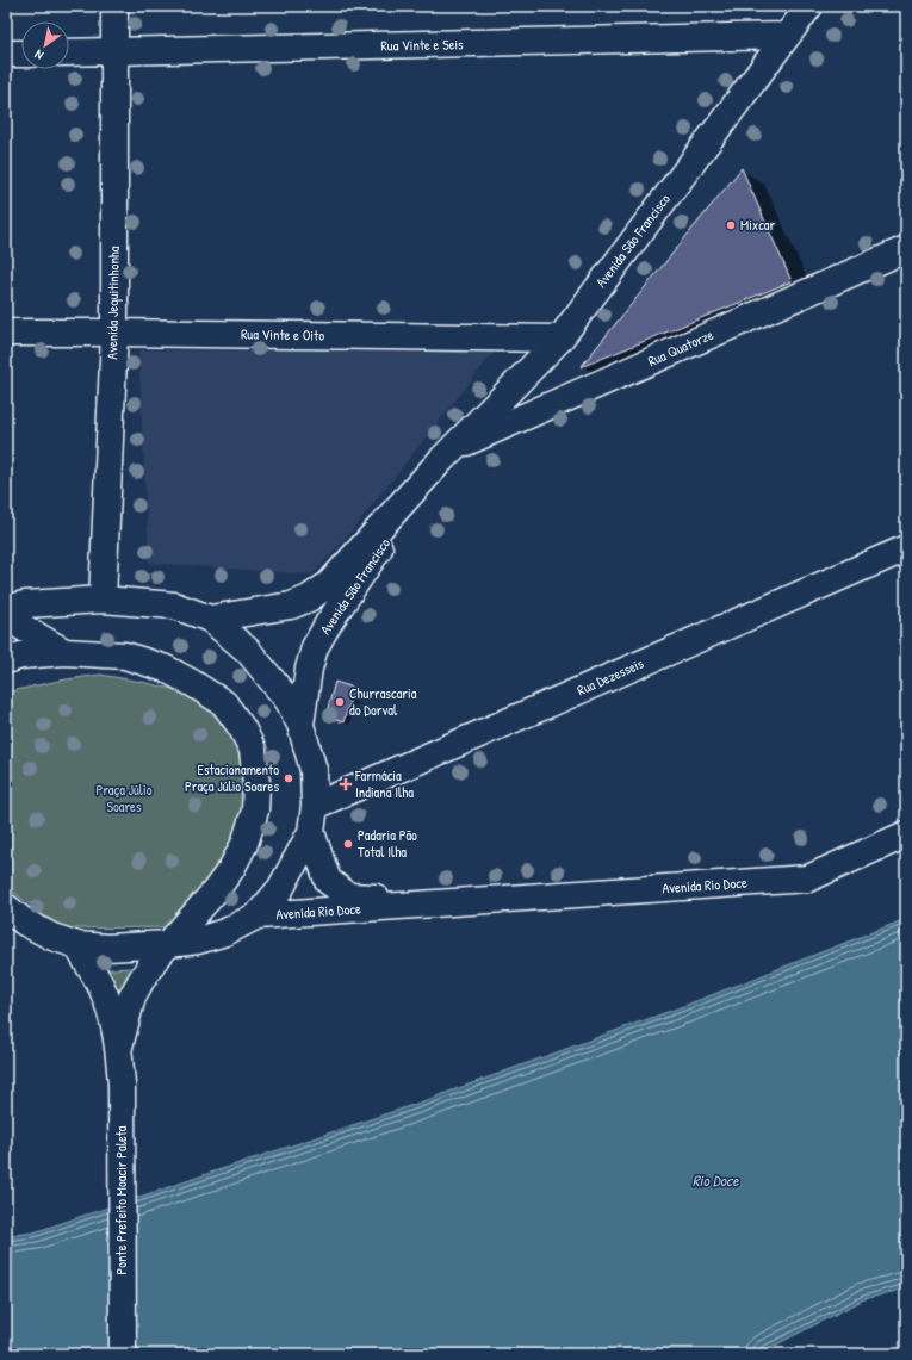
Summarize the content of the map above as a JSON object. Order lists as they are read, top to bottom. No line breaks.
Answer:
{"streets":{"street":["Rua Vinte e Seis","Avenida São Francisco","Avenida Jequitinhonha","Rua Vinte e Oito","Rua Quatorze","Rua Dezesseis","Avenida Rio Doce","Ponte Prefeito Moacir Paleta"]},"crossings":[["Rua Vinte e Seis","Avenida São Francisco"],["Rua Vinte e Seis","Avenida Jequitinhonha"],["Avenida São Francisco","Rua Vinte e Oito"],["Avenida São Francisco","Rua Quatorze"],["Avenida Jequitinhonha","Rua Vinte e Oito"]],"water":["Rio Doce"],"parks":["Praça Júlio Soares"],"places":{"other":["Mixcar","Churrascaria do Dorval","Estacionamento Praça Júlio Soares","Padaria Pão Total Ilha"],"health":["Farmácia Indiana Ilha"]},"north":"bottom left"}
